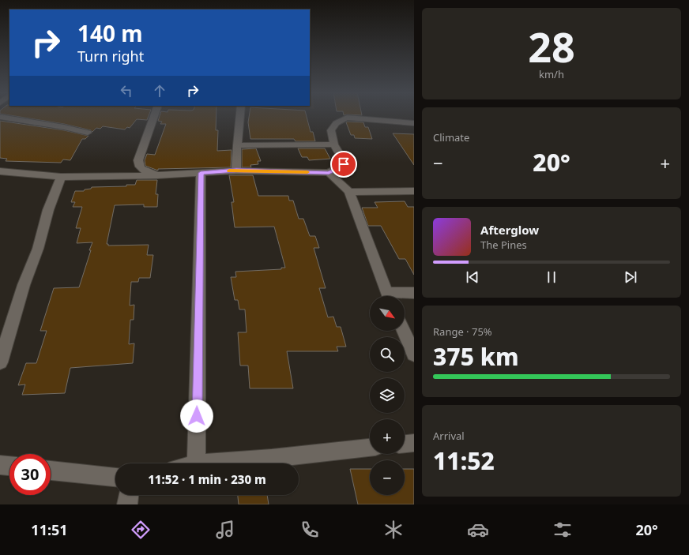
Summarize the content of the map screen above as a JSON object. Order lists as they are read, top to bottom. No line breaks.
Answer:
{"north":"bottom right","page":{"tile":[["28","km/h"],"Climate",["Range · 75%","375 km"],["Arrival","11:52"]],"turn":["140 m","Turn right"],"heat":["−","20°","+"],"song":["Afterglow","The Pines"],"map_buttons":["+","−"],"limit":"30","trip":"11:52 · 1 min · 230 m","tabs":["11:51","20°"]}}
